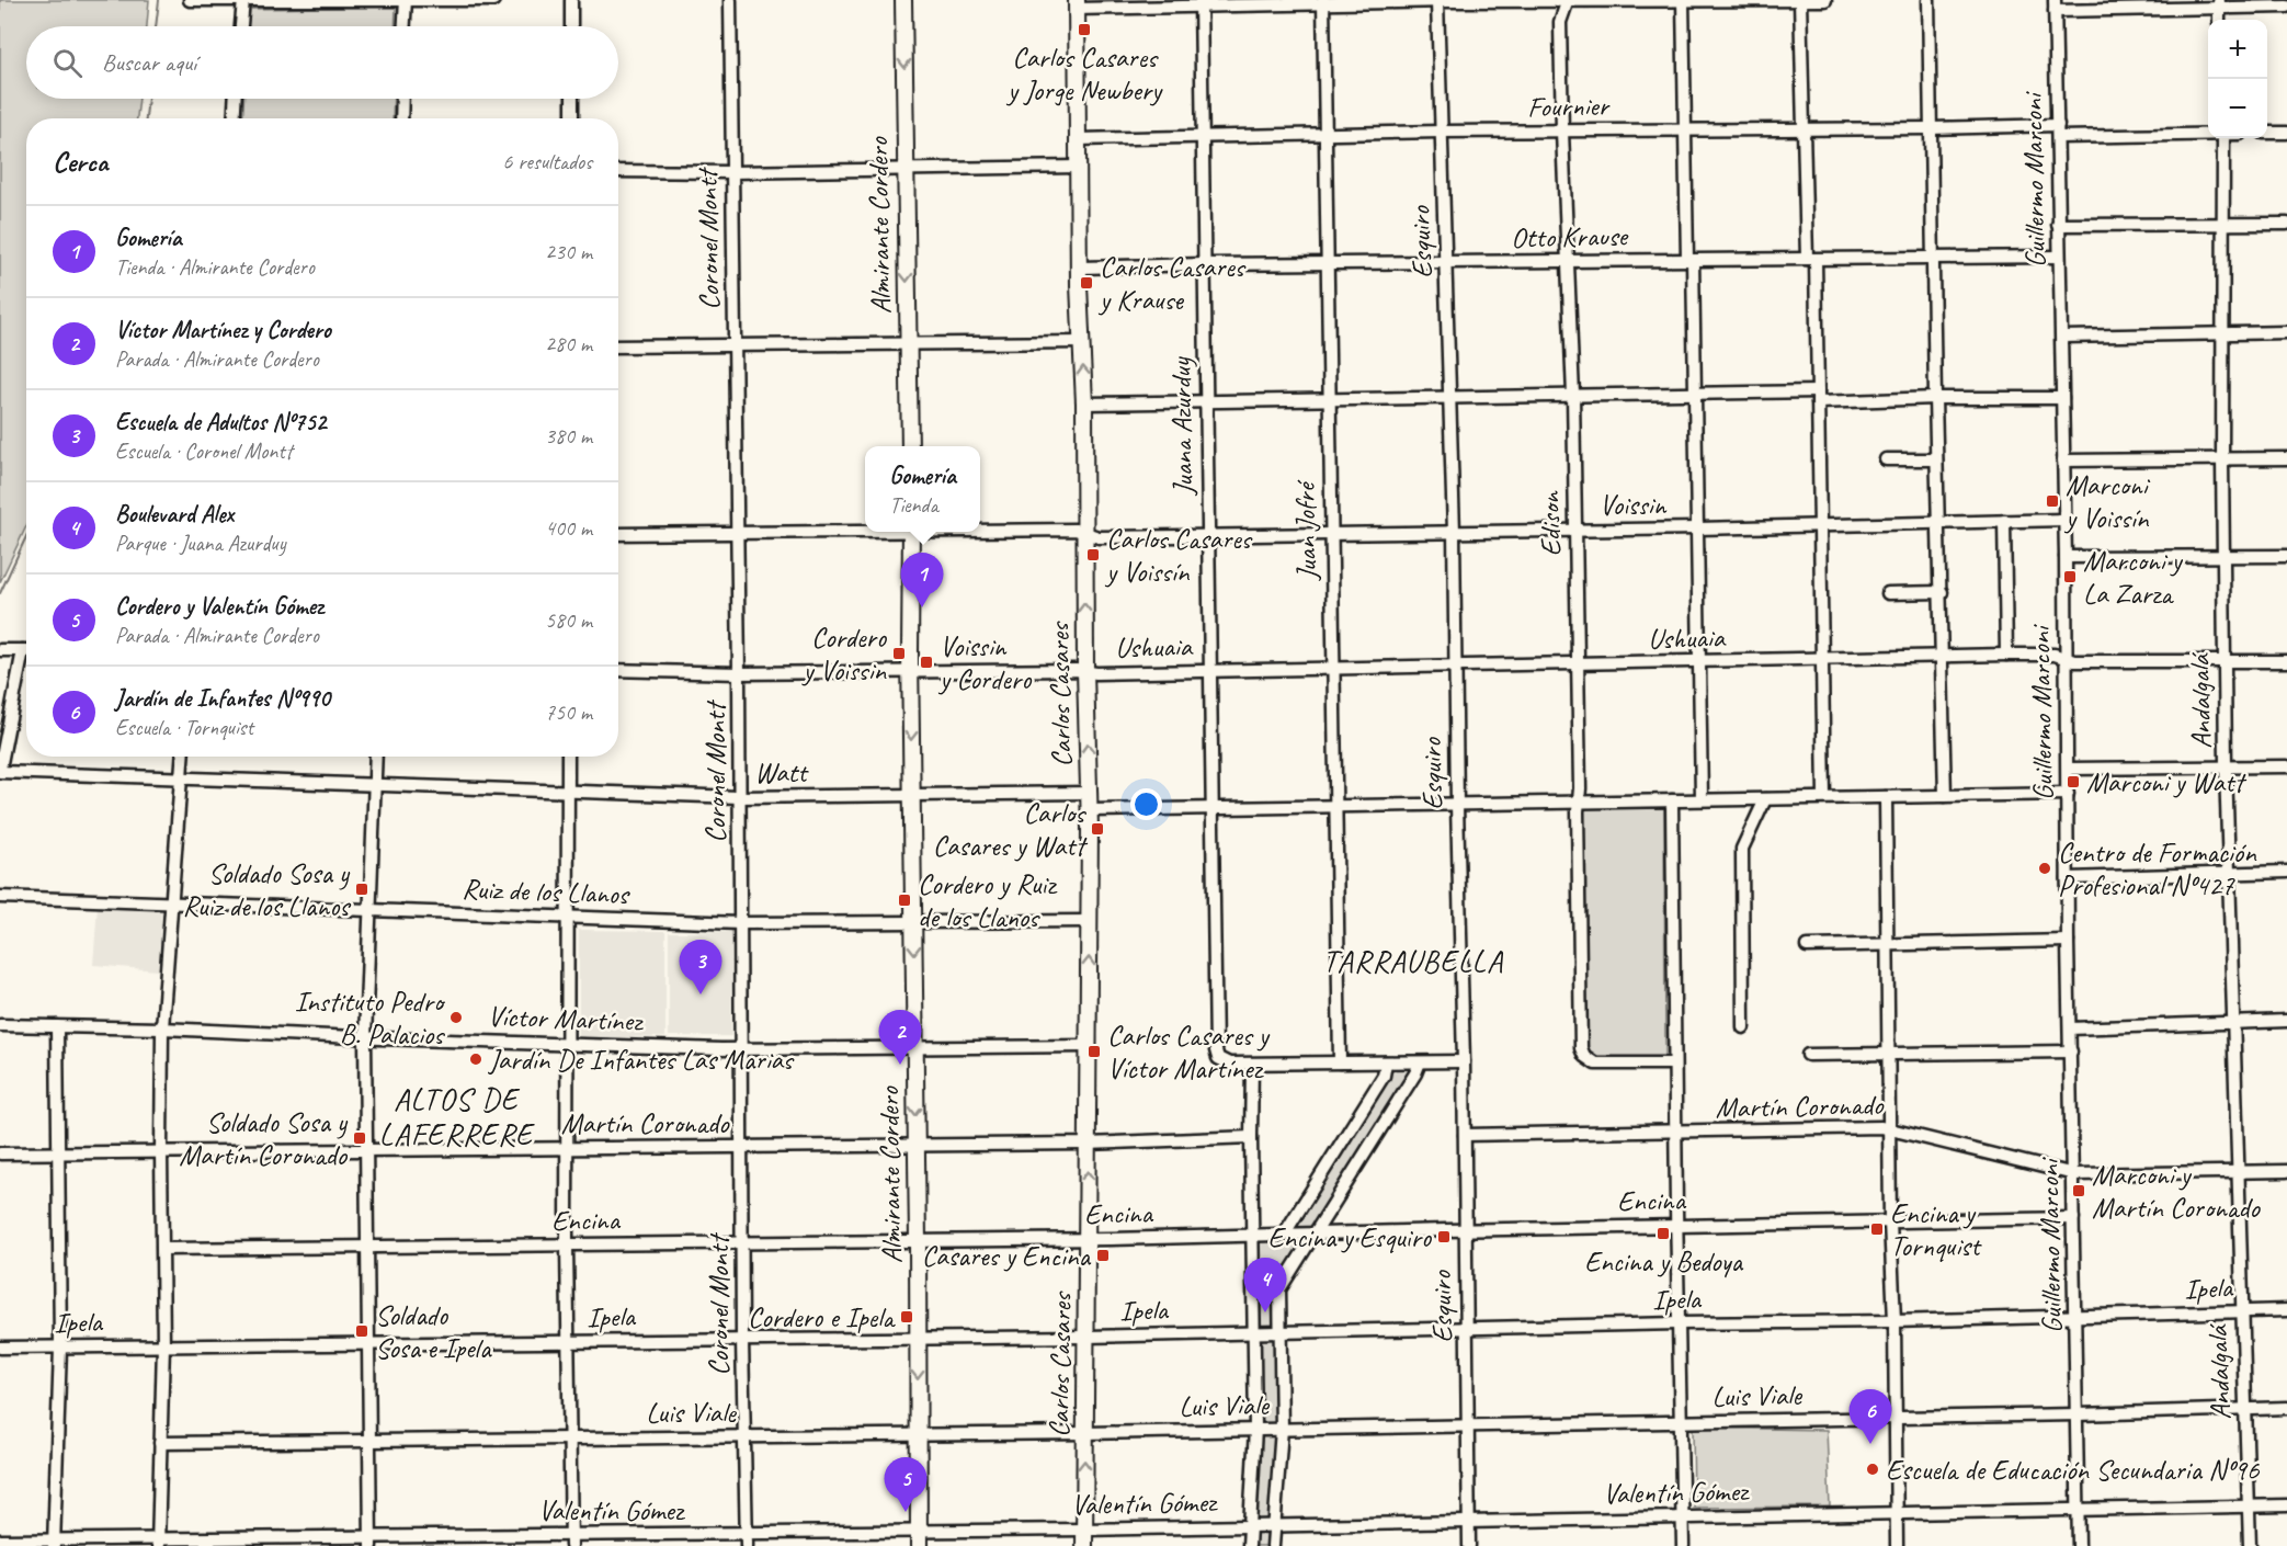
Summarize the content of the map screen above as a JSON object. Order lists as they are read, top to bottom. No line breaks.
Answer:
{"streets":{"main road":["Almirante Cordero","Carlos Casares"],"street":["Fournier","Guillermo Marconi","Otto Krause","Coronel Montt","Esquiro","Juana Azurduy","Voissin","Edison","Juan Jofré","Ushuaia","Andalgalá","Watt","Ruiz de los Llanos","Víctor Martínez","Martín Coronado","Encina","Ipela","Luis Viale","Valentín Gómez"]},"crossings":[["Fournier","Guillermo Marconi"],["Fournier","Esquiro"],["Fournier","Juana Azurduy"],["Fournier","Edison"],["Fournier","Juan Jofré"],["Fournier","Carlos Casares"],["Guillermo Marconi","Otto Krause"],["Guillermo Marconi","Voissin"],["Guillermo Marconi","Ushuaia"],["Guillermo Marconi","Martín Coronado"],["Guillermo Marconi","Encina"],["Guillermo Marconi","Ipela"],["Guillermo Marconi","Luis Viale"],["Guillermo Marconi","Valentín Gómez"],["Almirante Cordero","Watt"],["Almirante Cordero","Ruiz de los Llanos"],["Almirante Cordero","Víctor Martínez"],["Almirante Cordero","Martín Coronado"],["Almirante Cordero","Encina"],["Almirante Cordero","Ipela"],["Almirante Cordero","Luis Viale"],["Almirante Cordero","Valentín Gómez"],["Otto Krause","Esquiro"],["Otto Krause","Juana Azurduy"],["Otto Krause","Edison"],["Otto Krause","Juan Jofré"],["Otto Krause","Carlos Casares"],["Coronel Montt","Voissin"],["Coronel Montt","Watt"],["Coronel Montt","Ruiz de los Llanos"],["Coronel Montt","Víctor Martínez"],["Coronel Montt","Martín Coronado"],["Coronel Montt","Encina"],["Coronel Montt","Ipela"],["Coronel Montt","Luis Viale"],["Coronel Montt","Valentín Gómez"],["Esquiro","Voissin"],["Esquiro","Ushuaia"],["Esquiro","Martín Coronado"],["Esquiro","Encina"],["Esquiro","Ipela"],["Esquiro","Luis Viale"],["Esquiro","Valentín Gómez"],["Juana Azurduy","Voissin"],["Juana Azurduy","Ushuaia"],["Voissin","Edison"],["Voissin","Juan Jofré"],["Voissin","Carlos Casares"],["Edison","Ushuaia"],["Juan Jofré","Ushuaia"],["Ushuaia","Carlos Casares"],["Ushuaia","Andalgalá"],["Carlos Casares","Watt"],["Carlos Casares","Ruiz de los Llanos"],["Carlos Casares","Víctor Martínez"],["Carlos Casares","Martín Coronado"],["Carlos Casares","Encina"],["Carlos Casares","Ipela"],["Carlos Casares","Luis Viale"],["Carlos Casares","Valentín Gómez"],["Andalgalá","Martín Coronado"],["Andalgalá","Ipela"],["Andalgalá","Luis Viale"],["Andalgalá","Valentín Gómez"]],"one_way":["Almirante Cordero","Carlos Casares"],"districts":["TARRAUBELLA","ALTOS DE LAFERRERE"],"places":{"transit":["Carlos Casares y Jorge Newbery","Carlos Casares y Krause","Marconi y Voissín","Carlos Casares y Voissín","Marconi y La Zarza","Cordero y Voissin","Voissin y Cordero","Marconi y Watt","Carlos Casares y Watt","Soldado Sosa y Ruiz de los Llanos","Cordero y Ruiz de los Llanos","Carlos Casares y Víctor Martínez","Soldado Sosa y Martín Coronado","Marconi y Martín Coronado","Encina y Tornquist","Encina y Bedoya","Encina y Esquiro","Casares y Encina","Cordero e Ipela","Soldado Sosa e Ipela"],"other":["Centro de Formación Profesional Nº427","Instituto Pedro B. Palacios","Jardín De Infantes Las Marias","Escuela de Educación Secundaria Nº96"]},"page":{"map_buttons":["+","−"],"search":"Buscar aquí","heading":["Cerca","6 resultados"],"list":[{"mark":"1","name":"Gomería","note":"Tienda · Almirante Cordero","value":"230 m"},{"mark":"2","name":"Víctor Martínez y Cordero","note":"Parada · Almirante Cordero","value":"280 m"},{"mark":"3","name":"Escuela de Adultos Nº752","note":"Escuela · Coronel Montt","value":"380 m"},{"mark":"4","name":"Boulevard Alex","note":"Parque · Juana Azurduy","value":"400 m"},{"mark":"5","name":"Cordero y Valentín Gómez","note":"Parada · Almirante Cordero","value":"580 m"},{"mark":"6","name":"Jardín de Infantes Nº990","note":"Escuela · Tornquist","value":"750 m"}],"popup":["Gomería","Tienda"],"pins":["1","3","2","4","6","5"]}}
